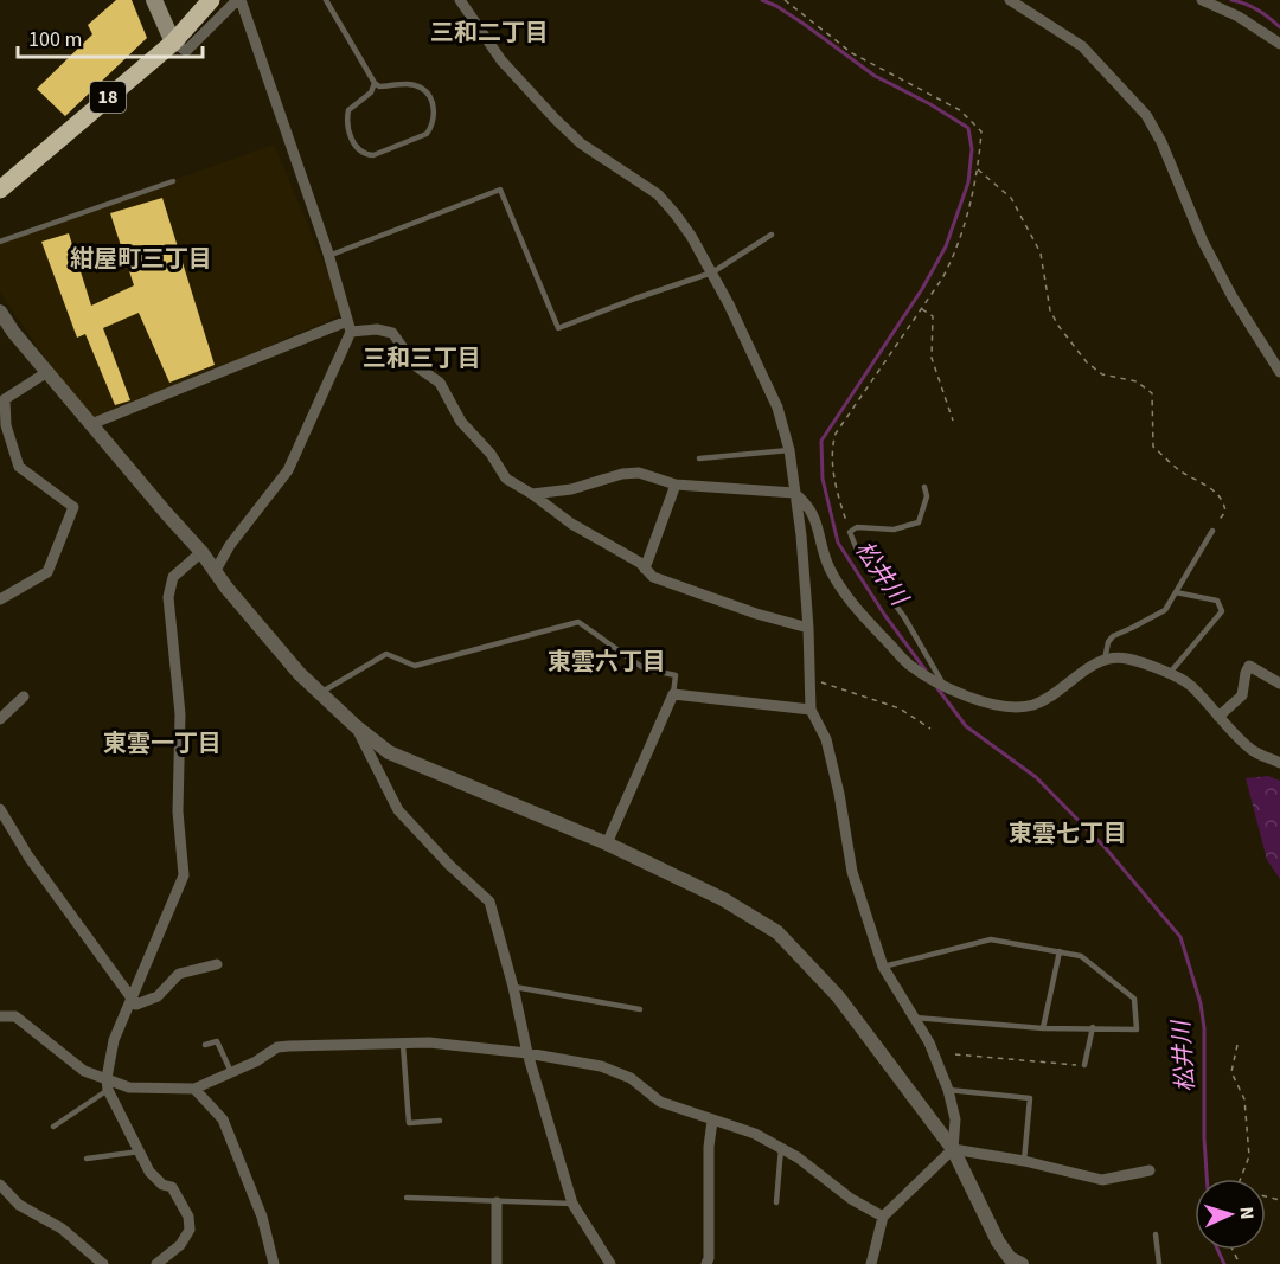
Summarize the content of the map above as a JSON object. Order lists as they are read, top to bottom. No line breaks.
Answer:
{"streets":{"highway":["18"]},"districts":["三和二丁目","紺屋町三丁目","三和三丁目","東雲六丁目","東雲一丁目","東雲七丁目"],"water":["松井川"],"scale_bar":"100 m","north":"right"}
